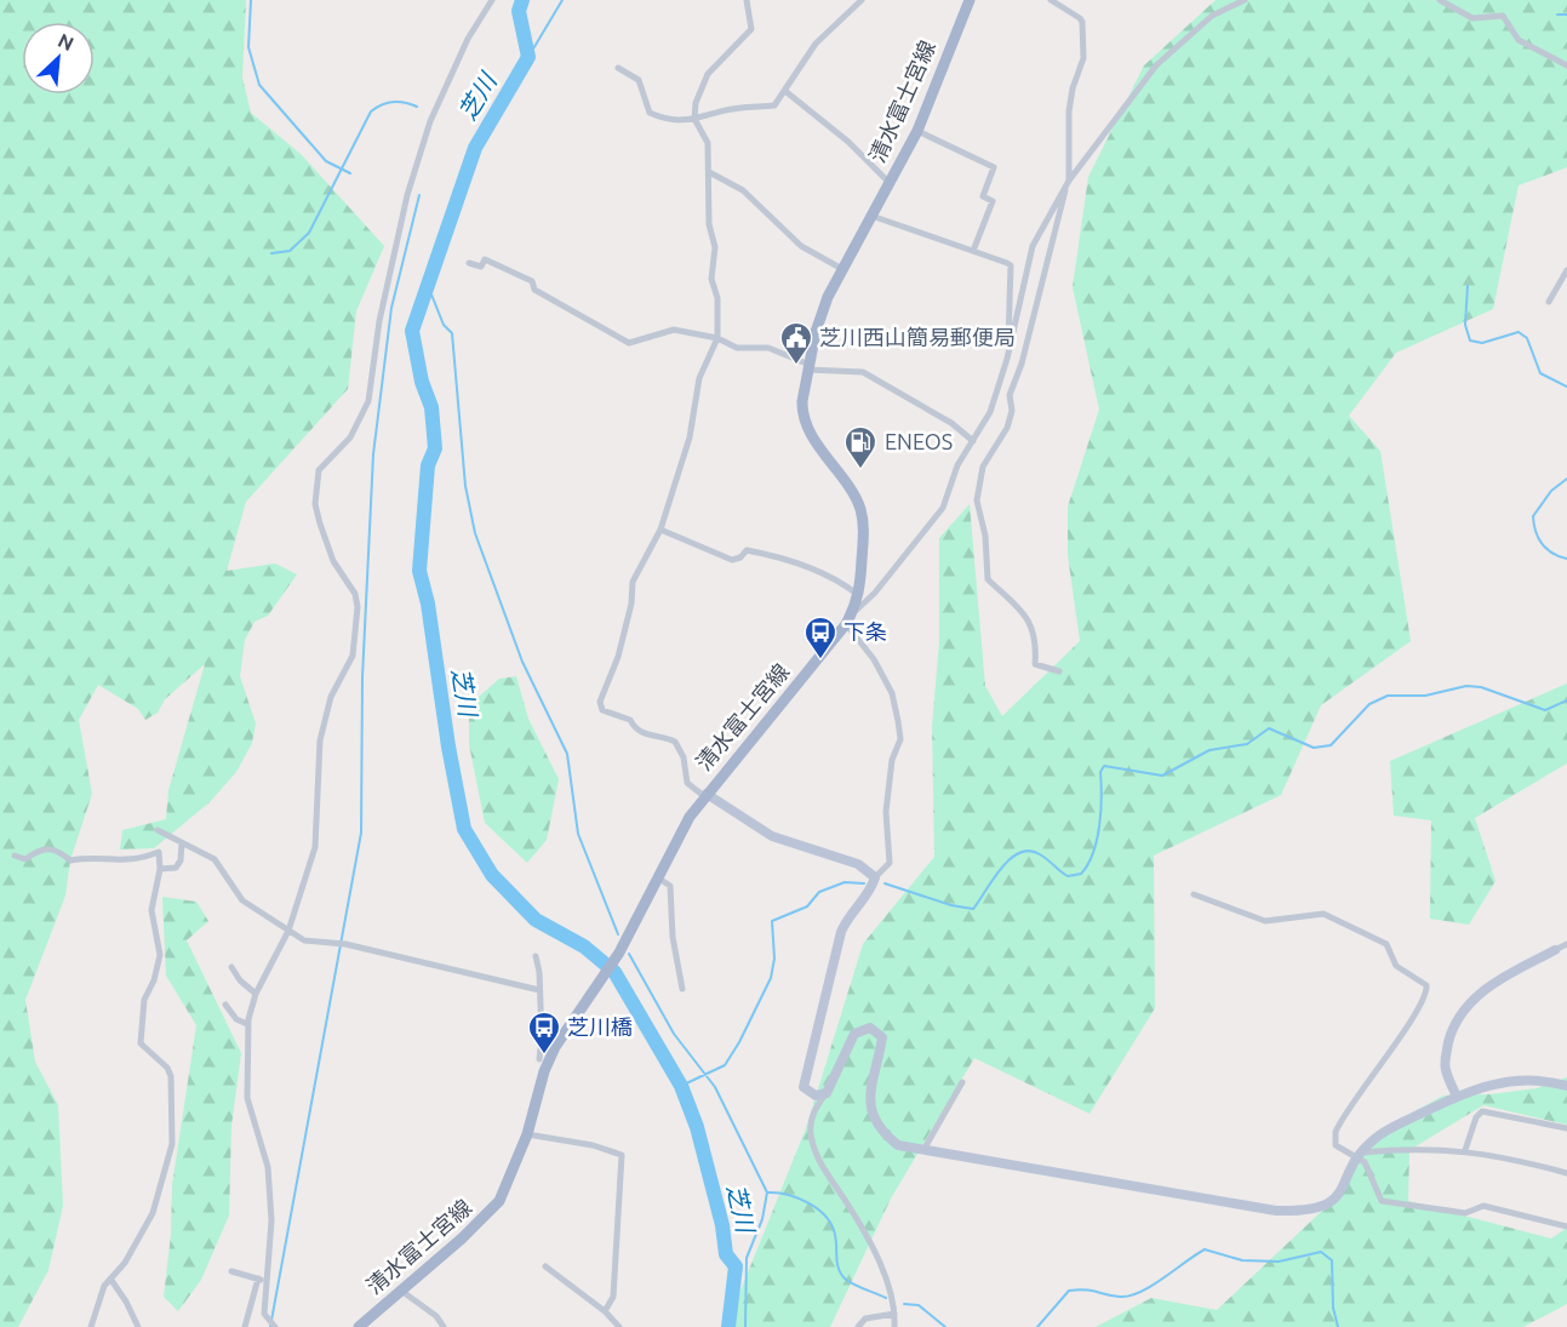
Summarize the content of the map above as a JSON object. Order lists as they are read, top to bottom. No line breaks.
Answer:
{"streets":{"main road":["清水富士宮線"]},"water":["芝川"],"places":{"public building":["芝川西山簡易郵便局"],"fuel station":["ENEOS"],"bus stop":["下条","芝川橋"]},"north":"top right"}
